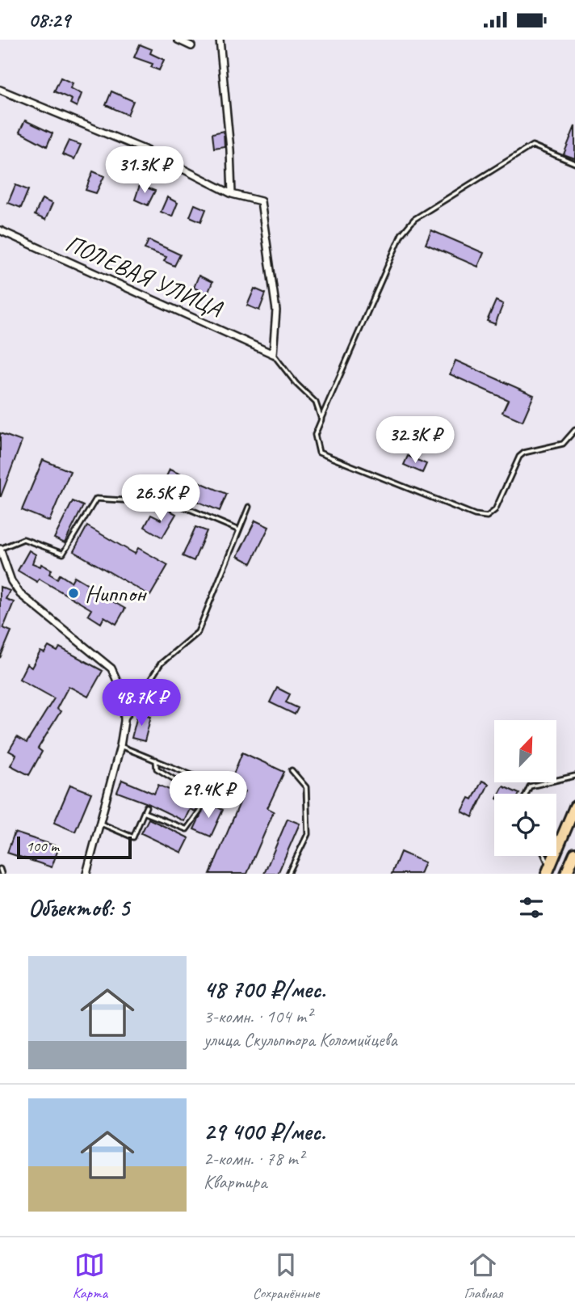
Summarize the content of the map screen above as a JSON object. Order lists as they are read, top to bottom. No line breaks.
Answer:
{"streets":{"street":["ПОЛЕВАЯ УЛИЦА"]},"places":["Ниппон"],"scale_bar":"100 m","north":"top right","page":{"status":"08:29","price":["31.3K ₽","32.3K ₽","26.5K ₽","48.7K ₽","29.4K ₽"],"scale":"100 m","heading":"Объектов: 5","list":[{"name":"48 700 ₽/мес.","note":"3-комн. · 104 m² · улица Скульптора Коломийцева"},{"name":"29 400 ₽/мес.","note":"2-комн. · 78 m² · Квартира"}],"tabs":["Карта","Сохранённые","Главная"]}}
